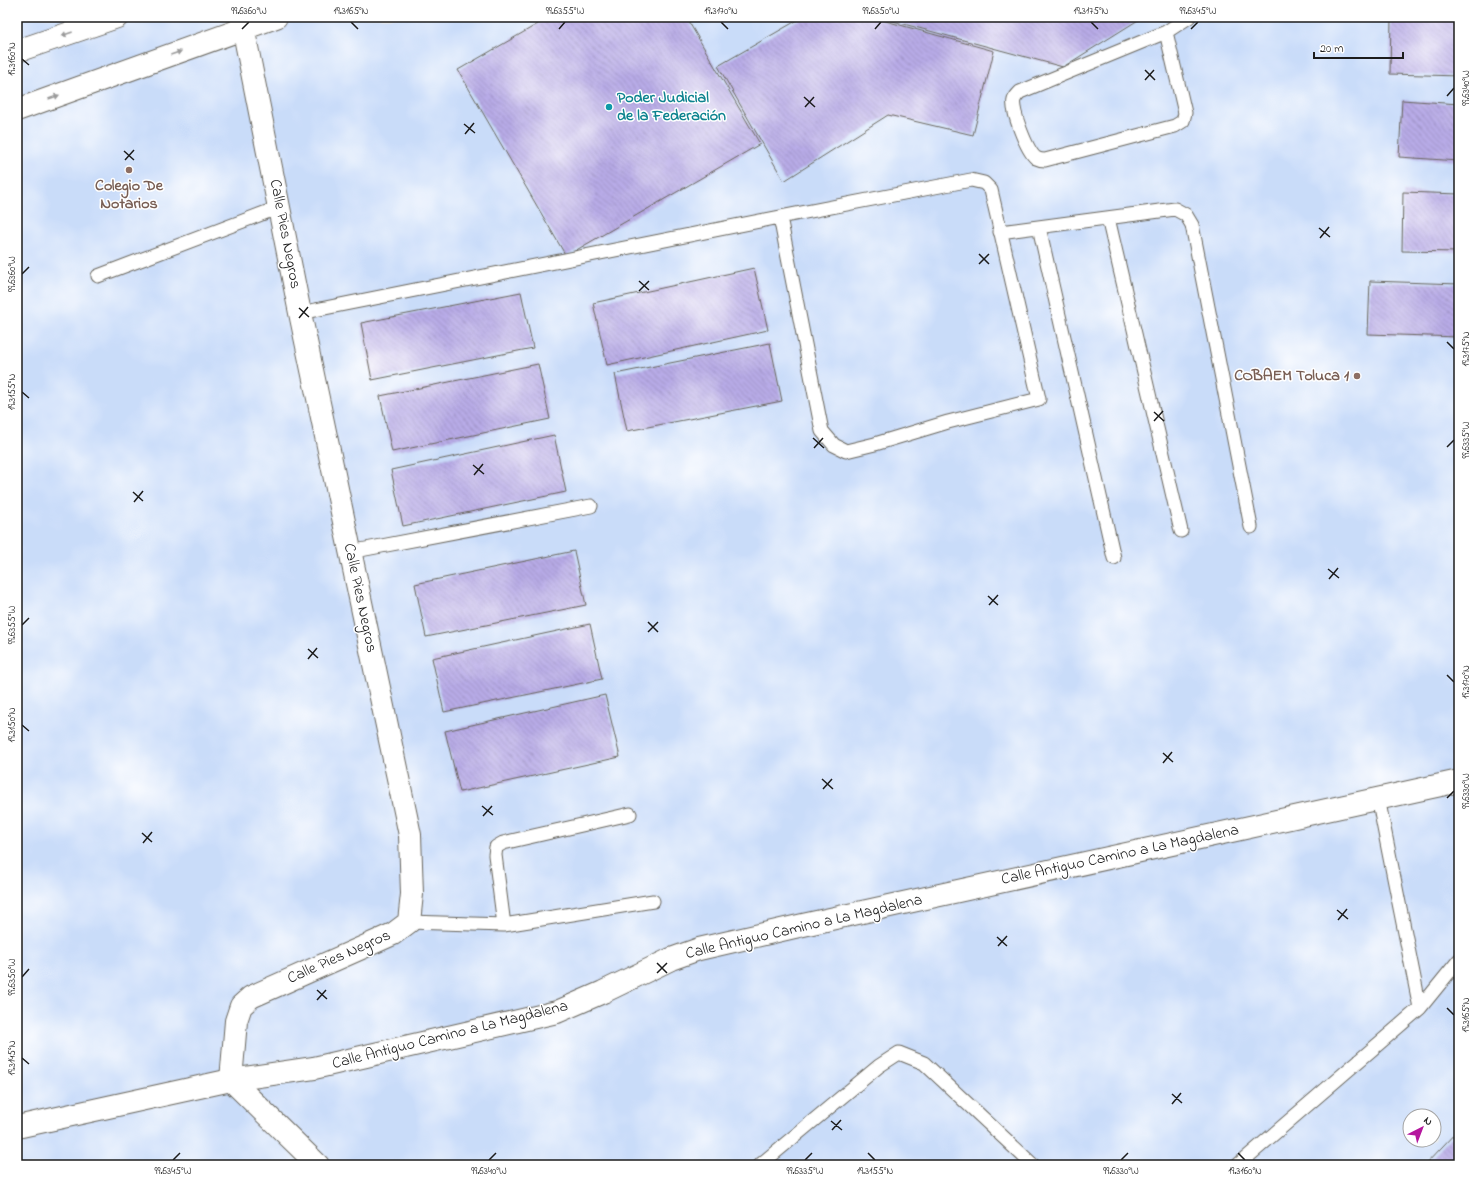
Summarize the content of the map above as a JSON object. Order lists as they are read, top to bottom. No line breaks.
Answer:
{"streets":{"street":["Calle Pies Negros","Calle Antiguo Camino a La Magdalena"]},"crossings":[["Calle Pies Negros","Calle Antiguo Camino a La Magdalena"]],"places":["Poder Judicial de la Federación","Colegio De Notarios","COBAEM Toluca 1"],"scale_bar":"20 m","north":"top right","coordinates":["99.6360°W","19.3165°N","99.6355°W","19.3170°N","99.6350°W","19.3175°N","99.6345°W","19.3160°N","99.6340°W","19.3155°N","99.6335°W","19.3150°N","99.6330°W","19.3145°N"]}
